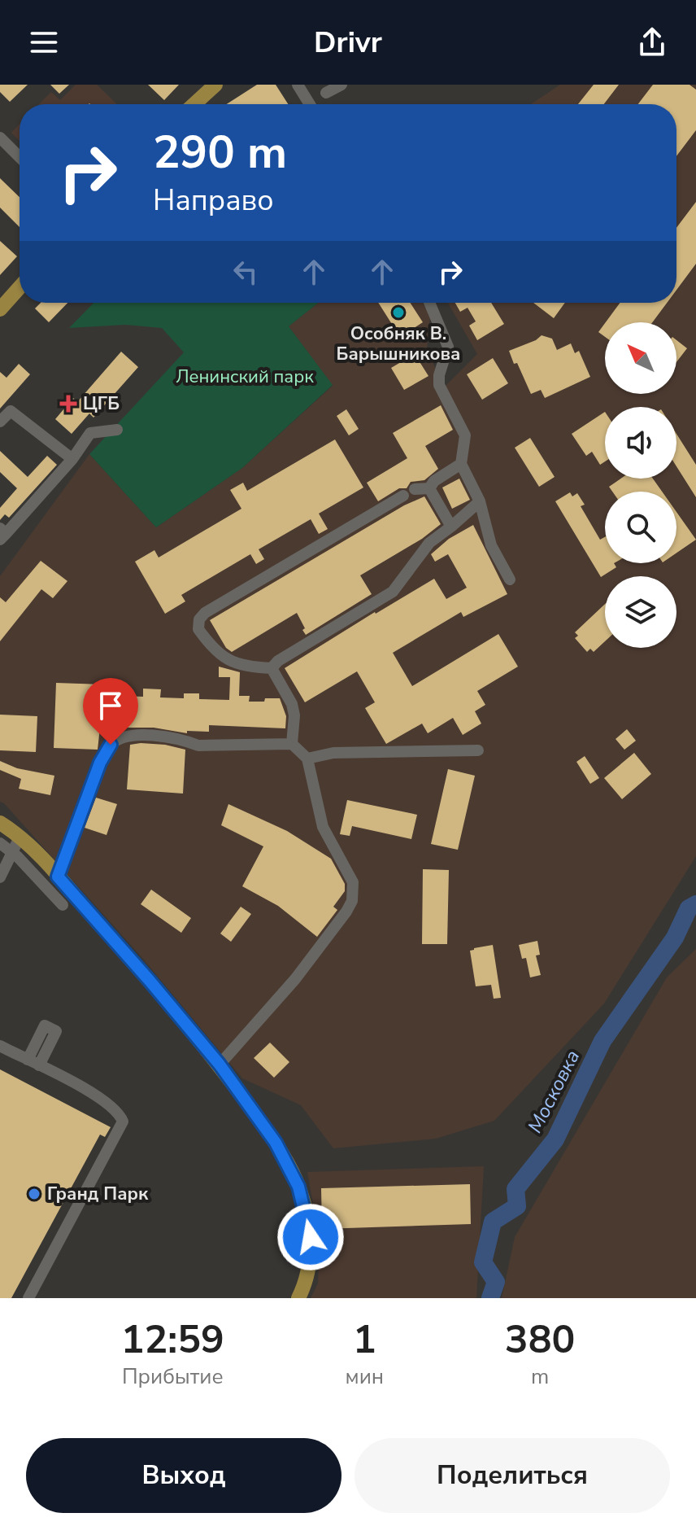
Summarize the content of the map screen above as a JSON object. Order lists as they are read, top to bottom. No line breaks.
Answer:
{"water":["Московка"],"parks":["Ленинский парк"],"places":{"other":["Особняк В. Барышникова","Гранд Парк"],"health":["ЦГБ"]},"north":"top left","page":{"header":"Drivr","turn":["290 m","Направо"],"eta":["12:59","Прибытие","1","мин","380","m"],"buttons":["Выход","Поделиться"]}}
